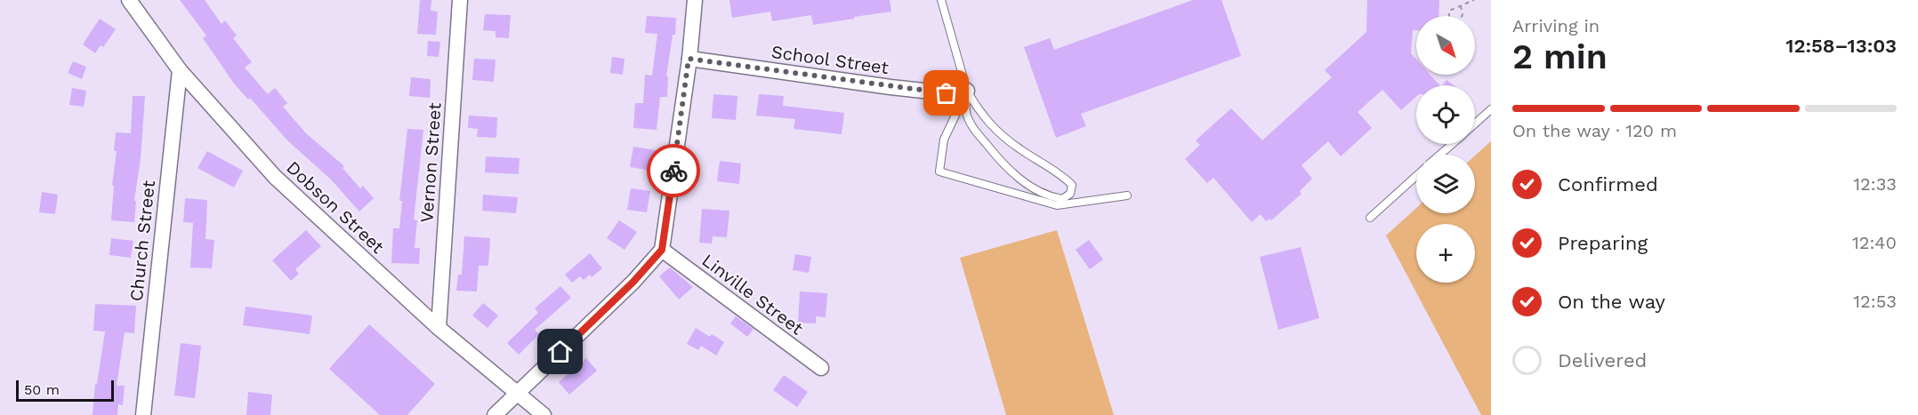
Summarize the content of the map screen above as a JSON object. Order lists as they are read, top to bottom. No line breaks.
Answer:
{"streets":{"street":["School Street","Vernon Street","Dobson Street","Church Street","Linville Street"]},"crossings":[["Vernon Street","Dobson Street"],["Dobson Street","Church Street"]],"scale_bar":"50 m","north":"bottom right","page":{"heading":["2 min","Arriving in","12:58–13:03"],"map_buttons":"+","bar":"On the way · 120 m","list":[["Confirmed","12:33"],["Preparing","12:40"],["On the way","12:53"],"Delivered"],"scale":"50 m"}}
